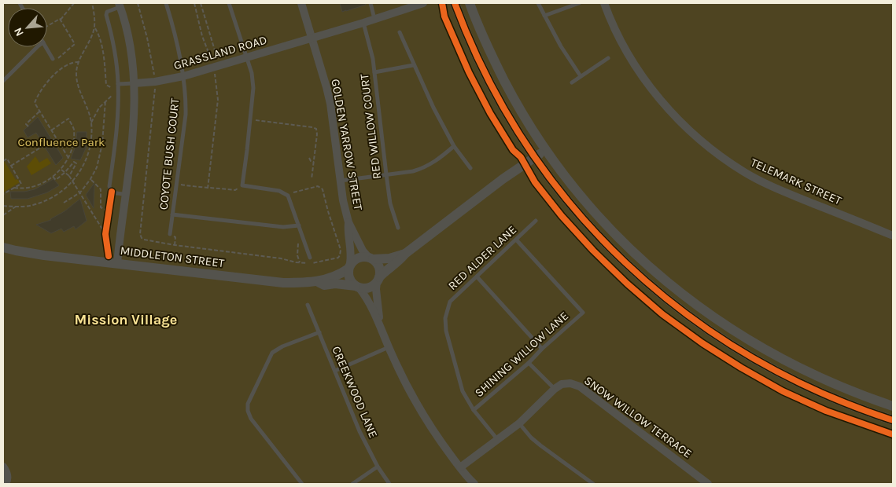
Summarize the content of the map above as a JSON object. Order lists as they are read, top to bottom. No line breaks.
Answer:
{"streets":{"street":["GRASSLAND ROAD","GOLDEN YARROW STREET","TELEMARK STREET","MIDDLETON STREET","SNOW WILLOW TERRACE"],"lane":["RED WILLOW COURT","COYOTE BUSH COURT","RED ALDER LANE","SHINING WILLOW LANE","CREEKWOOD LANE"]},"crossings":[["GRASSLAND ROAD","RED WILLOW COURT"],["GRASSLAND ROAD","GOLDEN YARROW STREET"],["GRASSLAND ROAD","COYOTE BUSH COURT"],["GOLDEN YARROW STREET","MIDDLETON STREET"],["RED ALDER LANE","SHINING WILLOW LANE"],["RED ALDER LANE","SNOW WILLOW TERRACE"]],"districts":["Mission Village"],"parks":["Confluence Park"],"north":"bottom left"}
